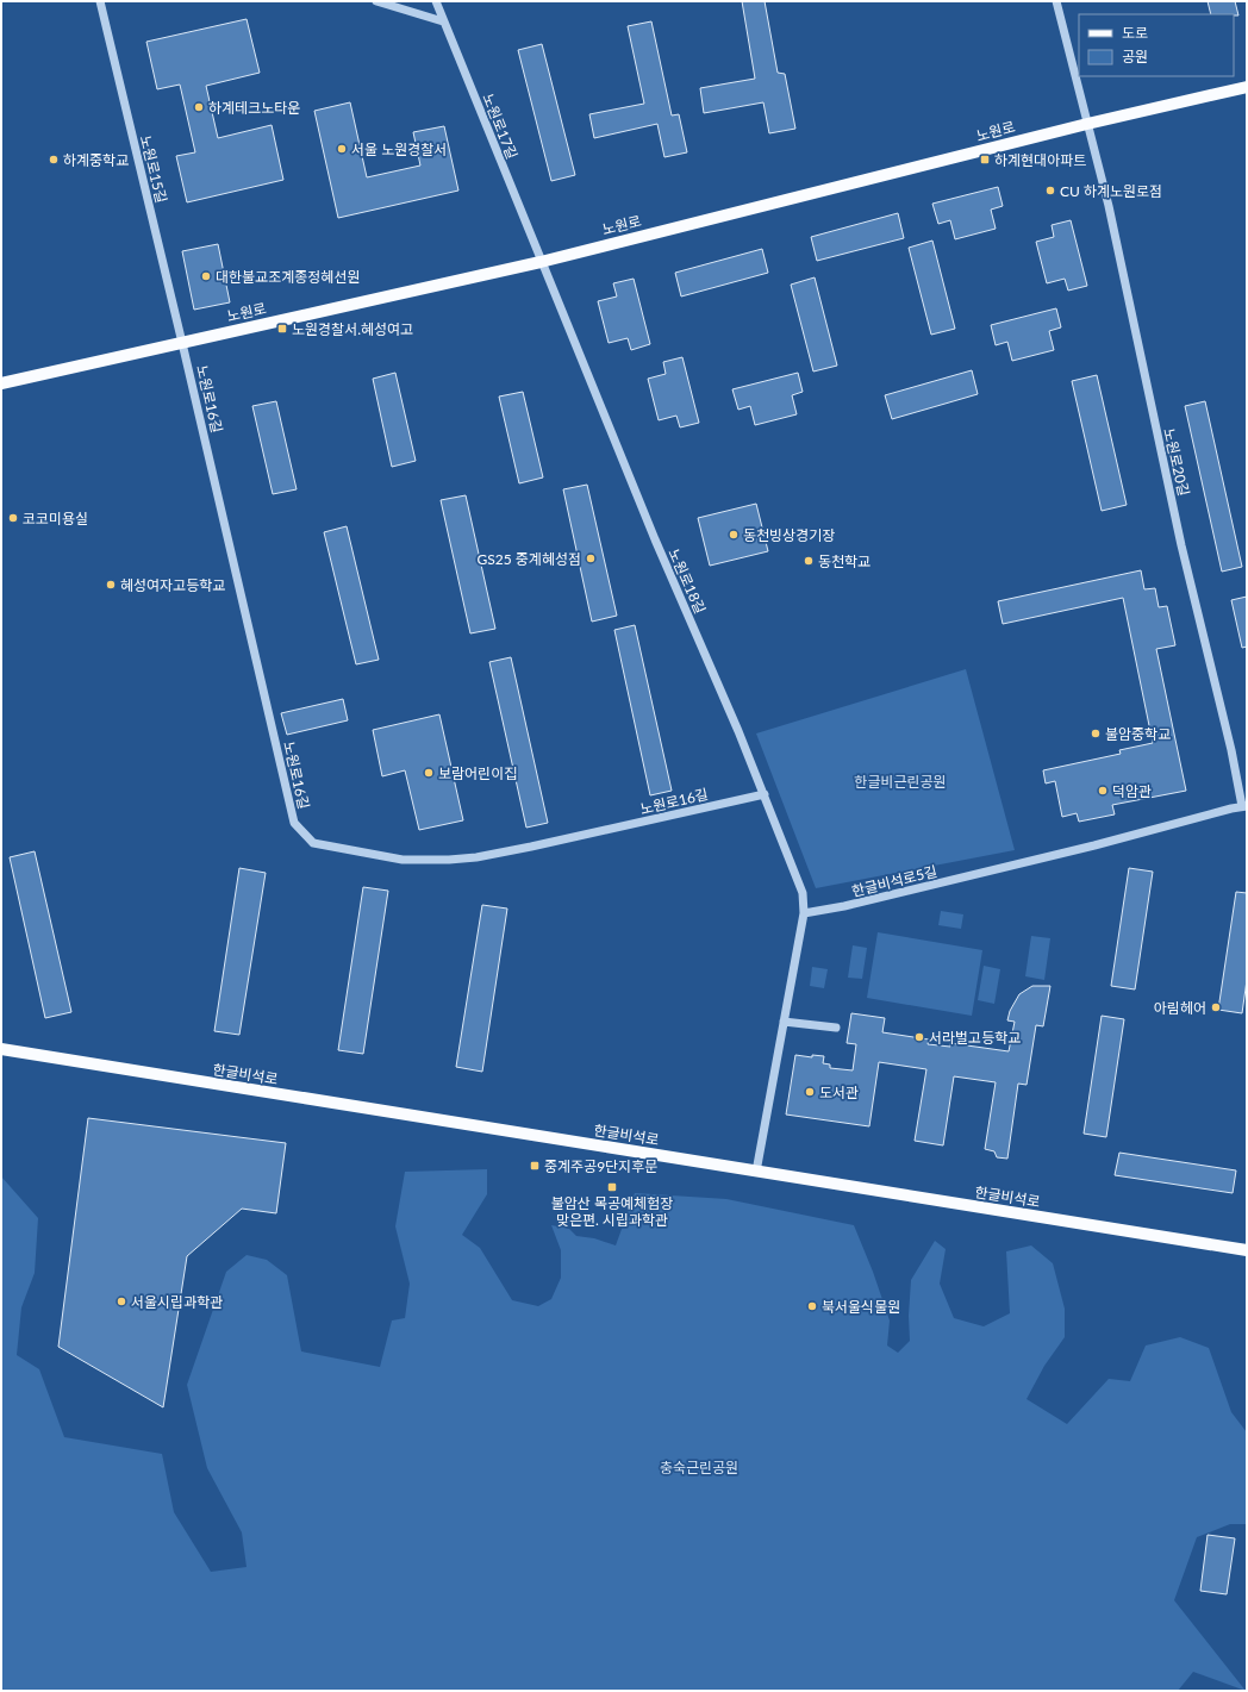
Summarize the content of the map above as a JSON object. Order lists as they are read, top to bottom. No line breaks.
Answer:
{"streets":{"main road":["노원로","한글비석로"],"street":["노원로17길","노원로15길","노원로16길","노원로20길","노원로18길","한글비석로5길"]},"crossings":[["노원로17길","노원로"],["노원로17길","노원로18길"],["노원로","노원로15길"],["노원로","노원로16길"],["노원로","노원로20길"],["노원로","노원로18길"],["노원로15길","노원로16길"],["노원로16길","노원로18길"],["노원로20길","한글비석로5길"],["노원로18길","한글비석로5길"]],"parks":["한글비근린공원","충숙근린공원"],"places":{"other":["하계테크노타운","서울 노원경찰서","하계중학교","CU 하계노원로점","대한불교조계종정혜선원","코코미용실","동천빙상경기장","GS25 중계혜성점","동천학교","혜성여자고등학교","불암중학교","보람어린이집","덕암관","아림헤어","서라벌고등학교","도서관","서울시립과학관","북서울식물원"],"transit":["하계현대아파트","노원경찰서.혜성여고","중계주공9단지후문","불암산 목공예체험장 맞은편. 시립과학관"]},"legend":["도로","공원"]}
